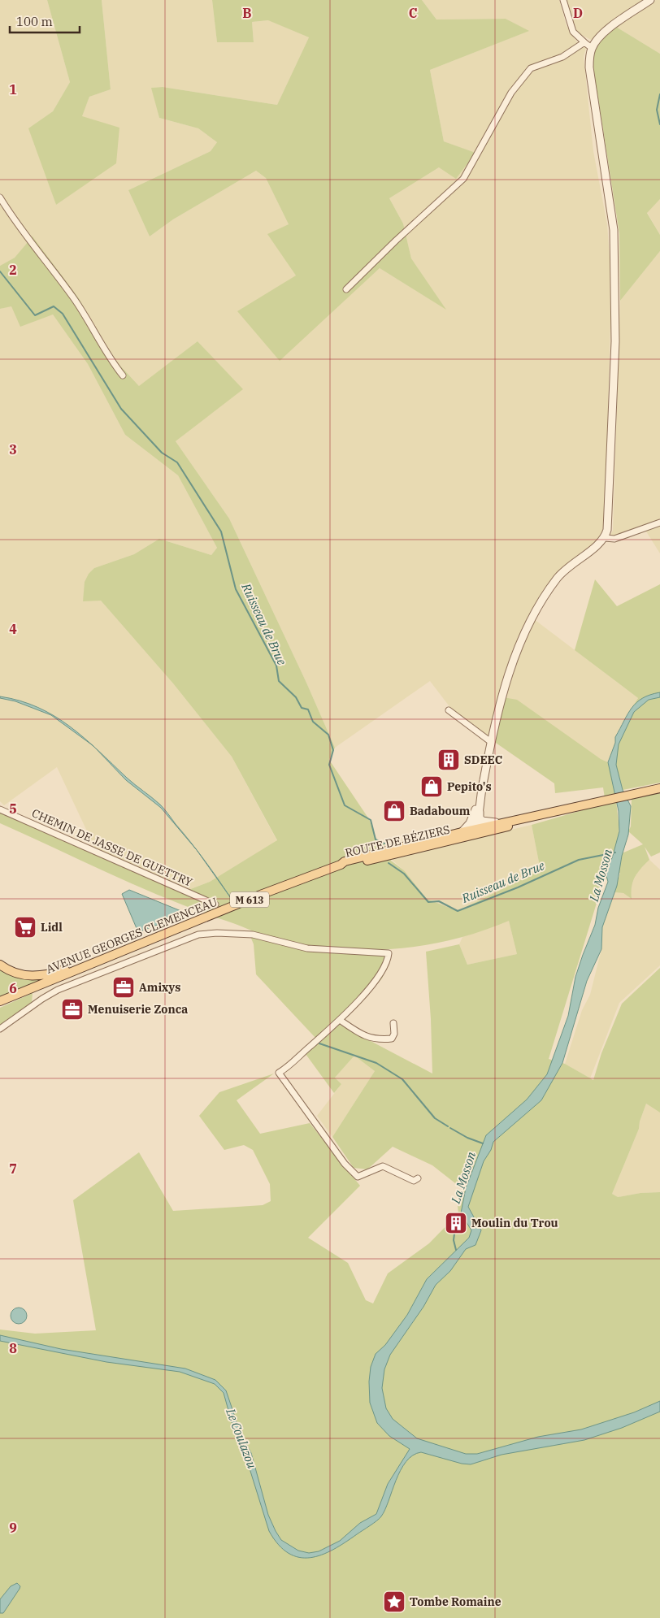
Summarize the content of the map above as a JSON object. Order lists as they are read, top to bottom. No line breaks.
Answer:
{"streets":{"main road":["ROUTE DE BÉZIERS","M 613","AVENUE GEORGES CLEMENCEAU"],"street":["CHEMIN DE JASSE DE GUETTRY"]},"crossings":[["ROUTE DE BÉZIERS","AVENUE GEORGES CLEMENCEAU"],["M 613","AVENUE GEORGES CLEMENCEAU"]],"water":["Ruisseau de Brue","La Mosson","Le Coulazou"],"places":{"building":["SDEEC","Moulin du Trou"],"shop":["Pepito's","Badaboum"],"supermarket":["Lidl"],"office":["Amixys","Menuiserie Zonca"],"place":["Tombe Romaine"]},"scale_bar":"100 m","grid":{"columns":["B","C","D"],"rows":["1","2","3","4","5","6","7","8","9"]}}
